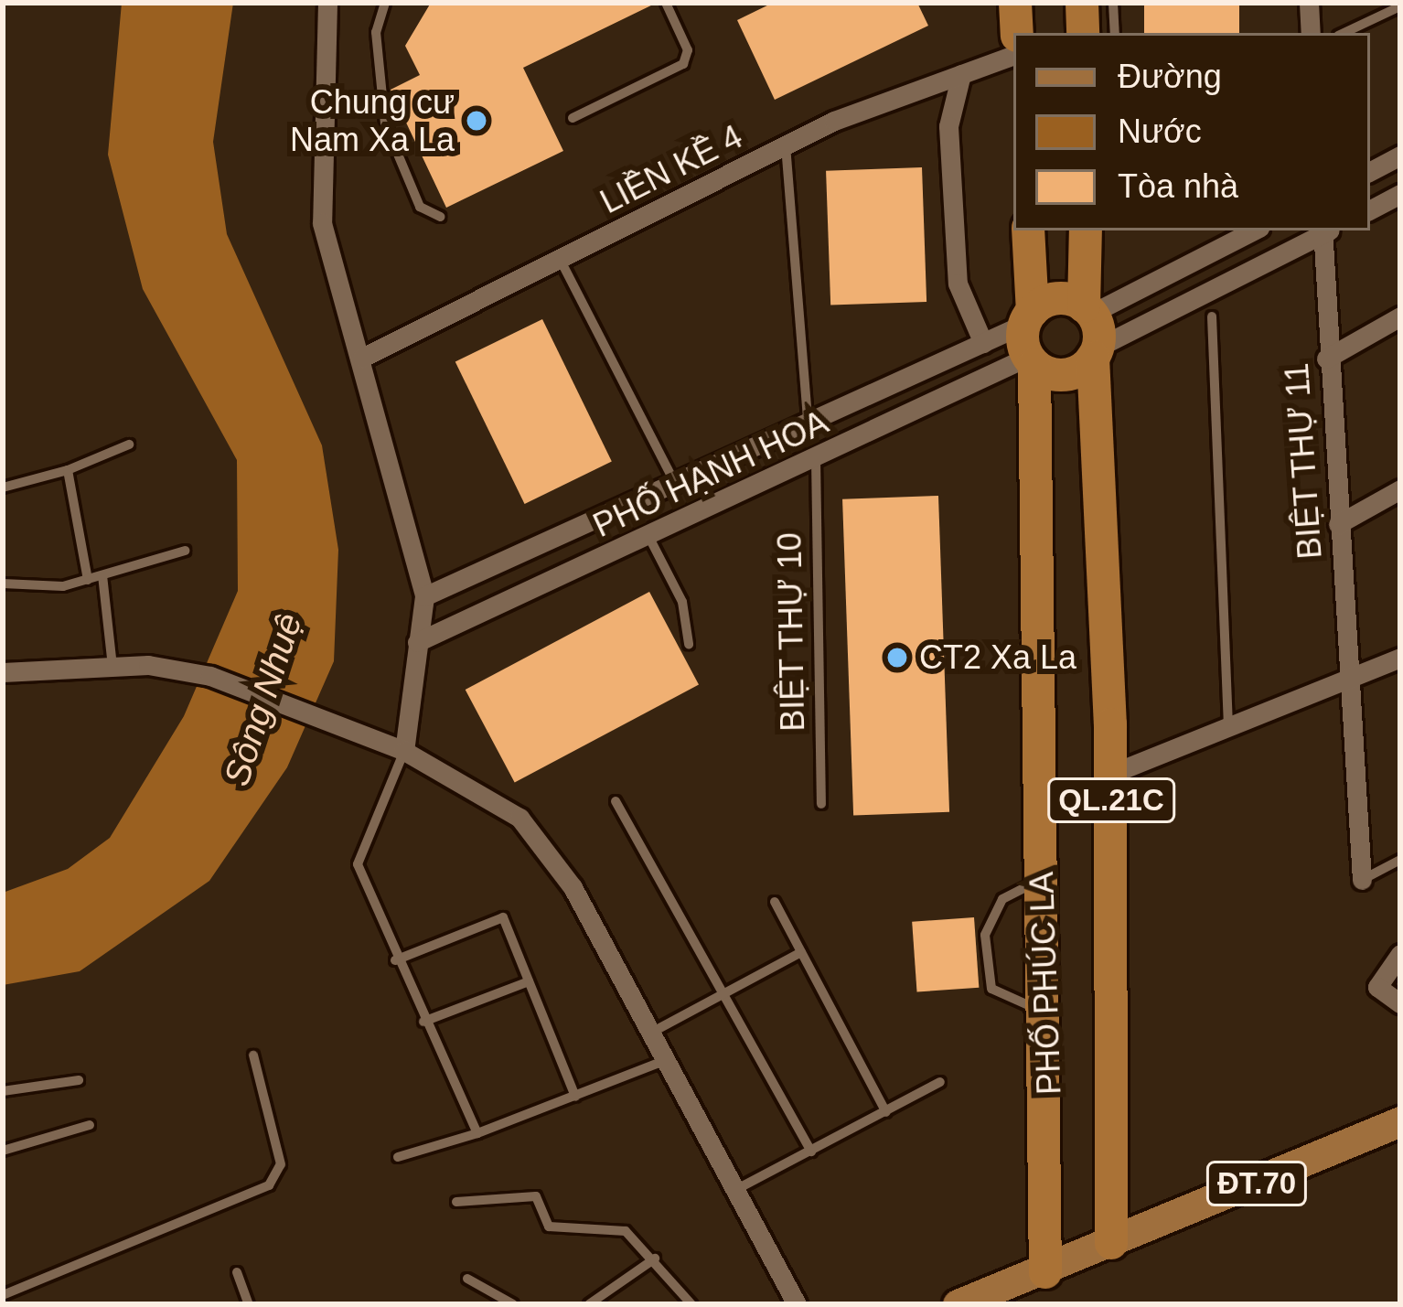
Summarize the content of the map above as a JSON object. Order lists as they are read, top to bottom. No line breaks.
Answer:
{"streets":{"highway":["QL.21C","PHỐ PHÚC LA"],"main road":["ĐT.70"],"street":["LIỀN KỀ 4","BIỆT THỰ 11","PHỐ HẠNH HOA"],"lane":["BIỆT THỰ 10"]},"crossings":[["PHỐ HẠNH HOA","BIỆT THỰ 10"],["PHỐ HẠNH HOA","PHỐ PHÚC LA"],["PHỐ PHÚC LA","ĐT.70"]],"water":["Sông Nhuệ"],"places":["Chung cư Nam Xa La","CT2 Xa La"],"legend":["Đường","Nước","Tòa nhà"]}
